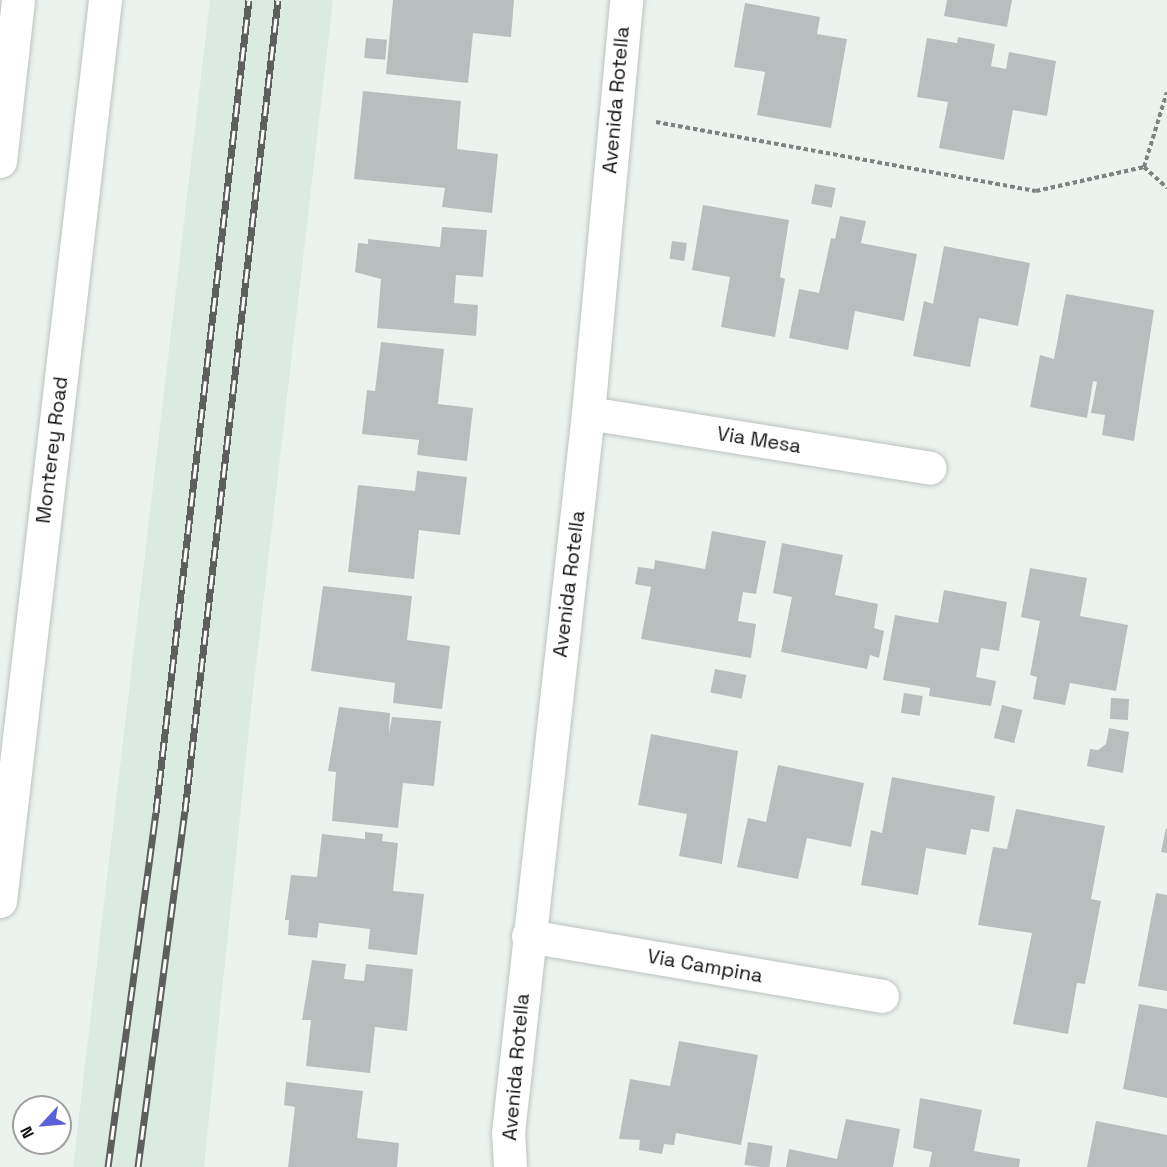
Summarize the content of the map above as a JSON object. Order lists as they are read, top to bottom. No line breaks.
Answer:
{"streets":{"street":["Avenida Rotella","Via Mesa","Monterey Road","Via Campina"]},"crossings":[["Avenida Rotella","Via Mesa"],["Avenida Rotella","Via Campina"]],"north":"bottom left"}
